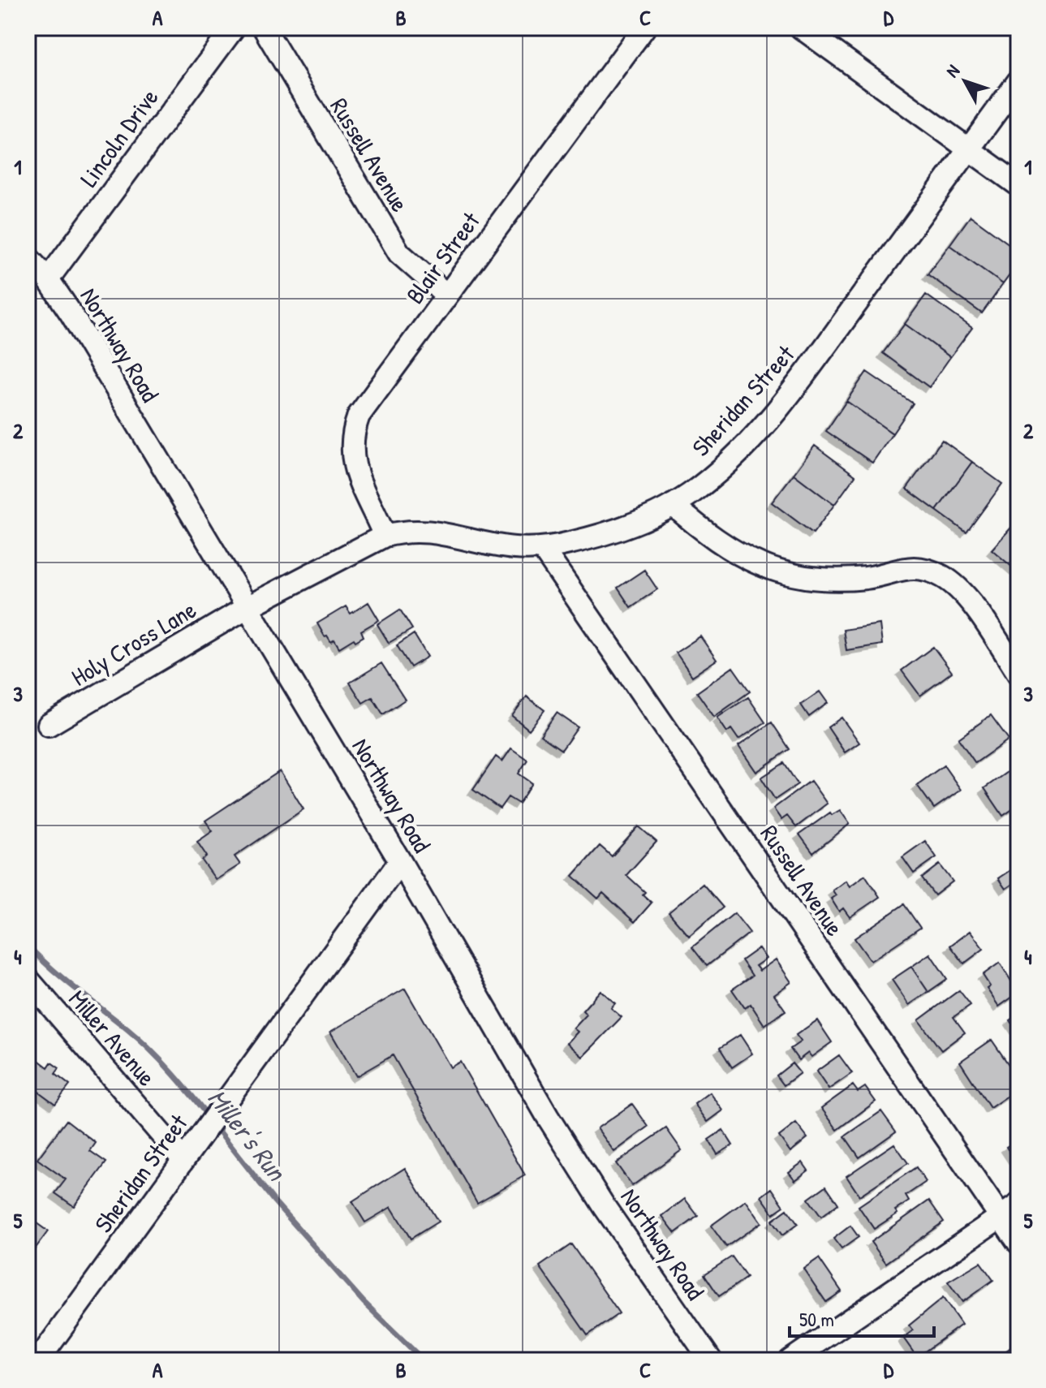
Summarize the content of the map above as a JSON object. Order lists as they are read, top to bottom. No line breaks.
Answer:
{"streets":{"street":["Lincoln Drive","Russell Avenue","Blair Street","Northway Road","Sheridan Street","Holy Cross Lane","Miller Avenue"]},"crossings":[["Lincoln Drive","Northway Road"],["Russell Avenue","Blair Street"],["Russell Avenue","Sheridan Street"],["Blair Street","Sheridan Street"],["Northway Road","Sheridan Street"],["Northway Road","Holy Cross Lane"],["Sheridan Street","Holy Cross Lane"],["Sheridan Street","Miller Avenue"]],"water":["Miller's Run"],"scale_bar":"50 m","north":"top left","grid":{"columns":["A","B","C","D"],"rows":["1","2","3","4","5"]}}
